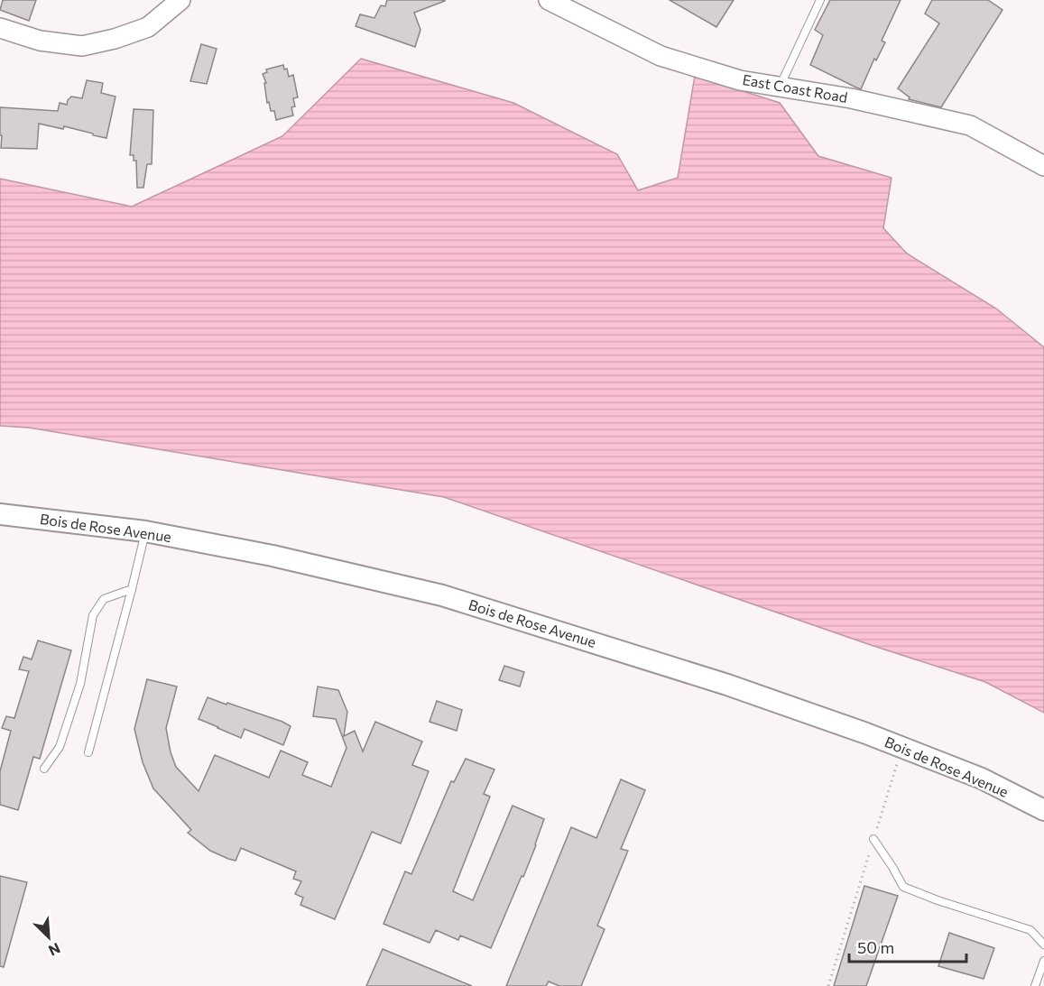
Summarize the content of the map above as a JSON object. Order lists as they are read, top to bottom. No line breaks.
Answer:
{"streets":{"main road":["East Coast Road","Bois de Rose Avenue"]},"scale_bar":"50 m","north":"bottom right"}
